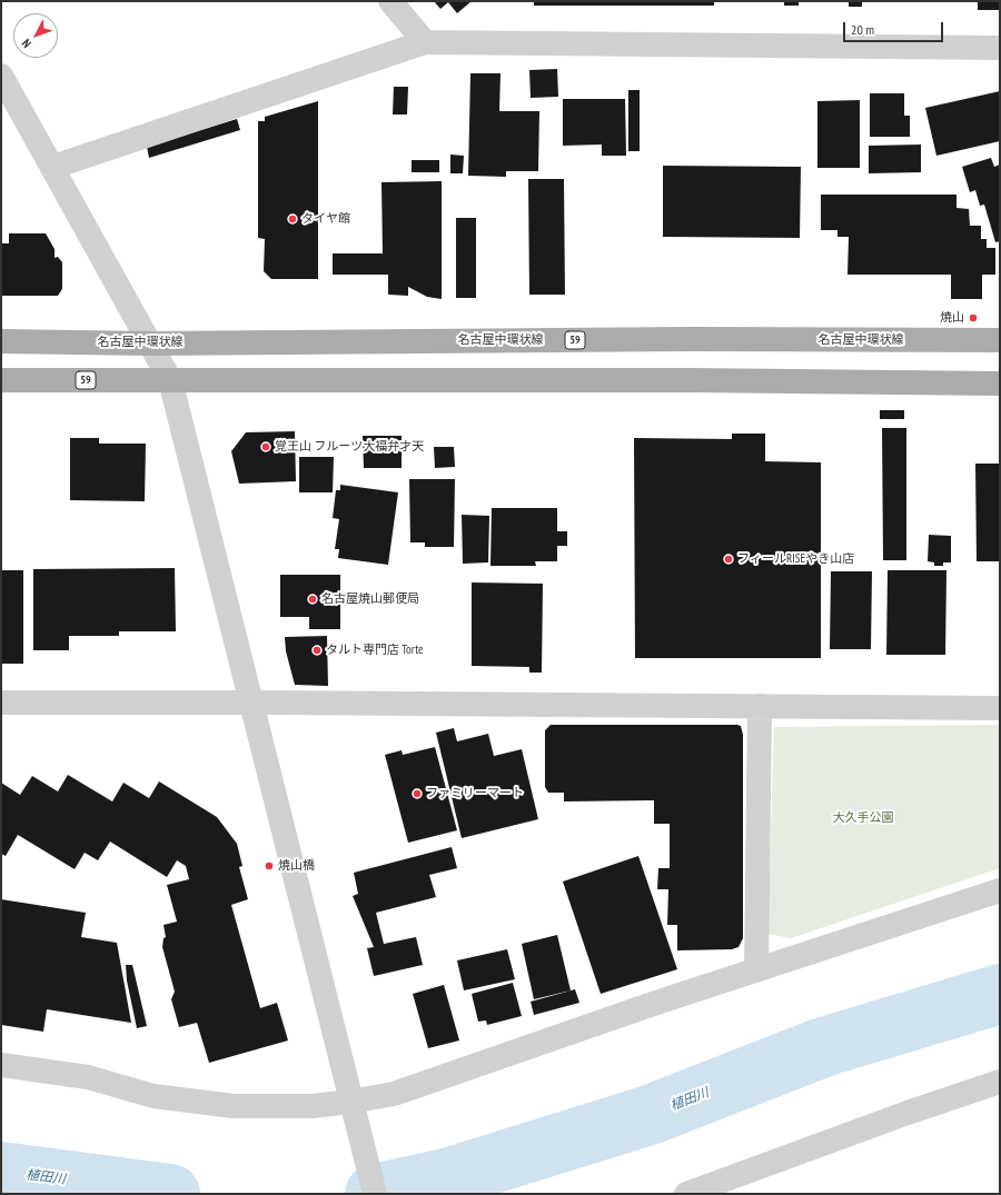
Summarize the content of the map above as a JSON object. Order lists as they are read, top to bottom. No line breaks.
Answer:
{"streets":{"main road":["名古屋中環状線","59"]},"water":["植田川"],"parks":["大久手公園"],"places":["タイヤ館","焼山","覚王山 フルーツ大福弁才天","フィールRISEやき山店","名古屋焼山郵便局","タルト専門店 Torte","ファミリーマート","焼山橋"],"scale_bar":"20 m","north":"bottom left"}
